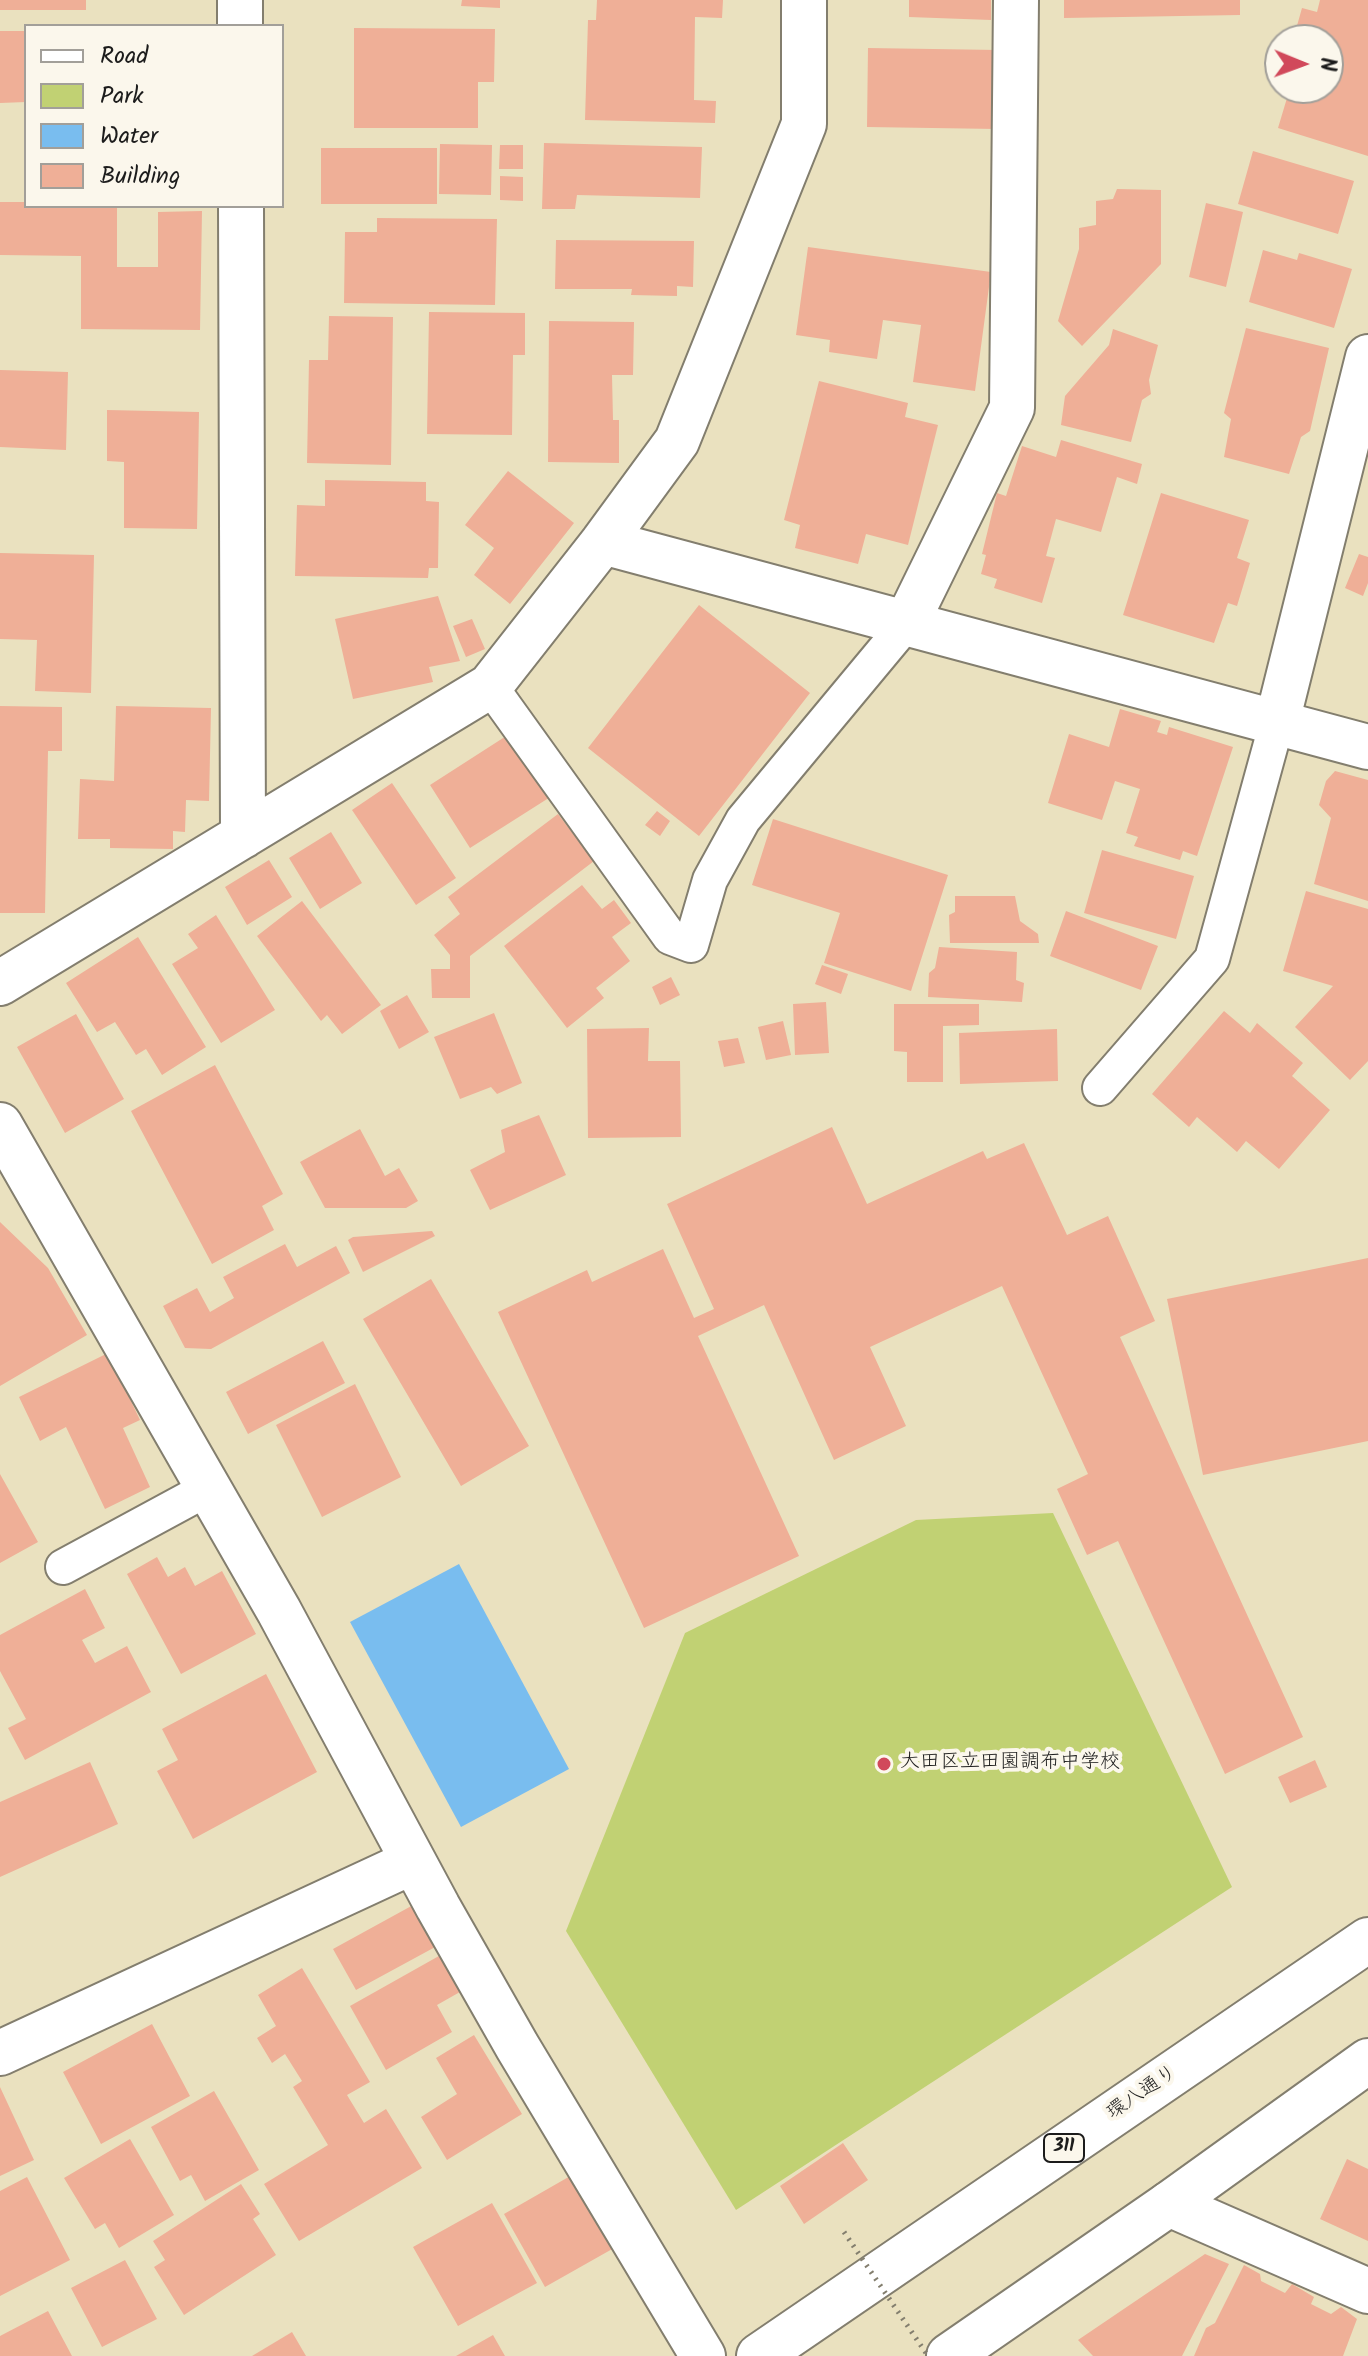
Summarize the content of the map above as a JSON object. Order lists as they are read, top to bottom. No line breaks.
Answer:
{"streets":{"street":["環八通り","311"]},"places":["大田区立田園調布中学校"],"legend":["Road","Park","Water","Building"],"north":"right"}
